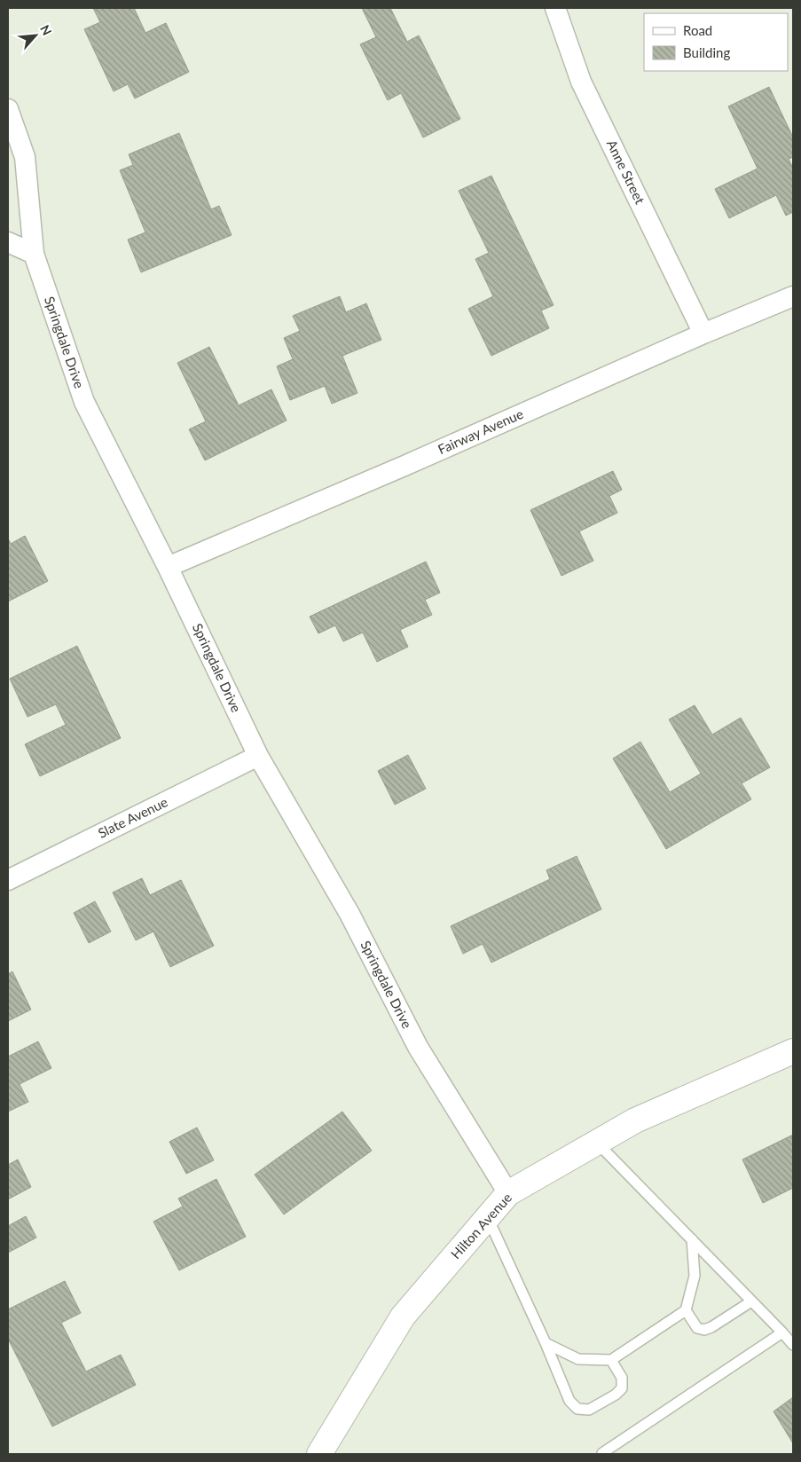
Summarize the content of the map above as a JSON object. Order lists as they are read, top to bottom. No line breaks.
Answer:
{"streets":{"street":["Anne Street","Springdale Drive","Fairway Avenue","Slate Avenue","Hilton Avenue"]},"crossings":[["Anne Street","Fairway Avenue"],["Springdale Drive","Fairway Avenue"],["Springdale Drive","Slate Avenue"],["Springdale Drive","Hilton Avenue"]],"legend":["Road","Building"],"north":"top right"}
